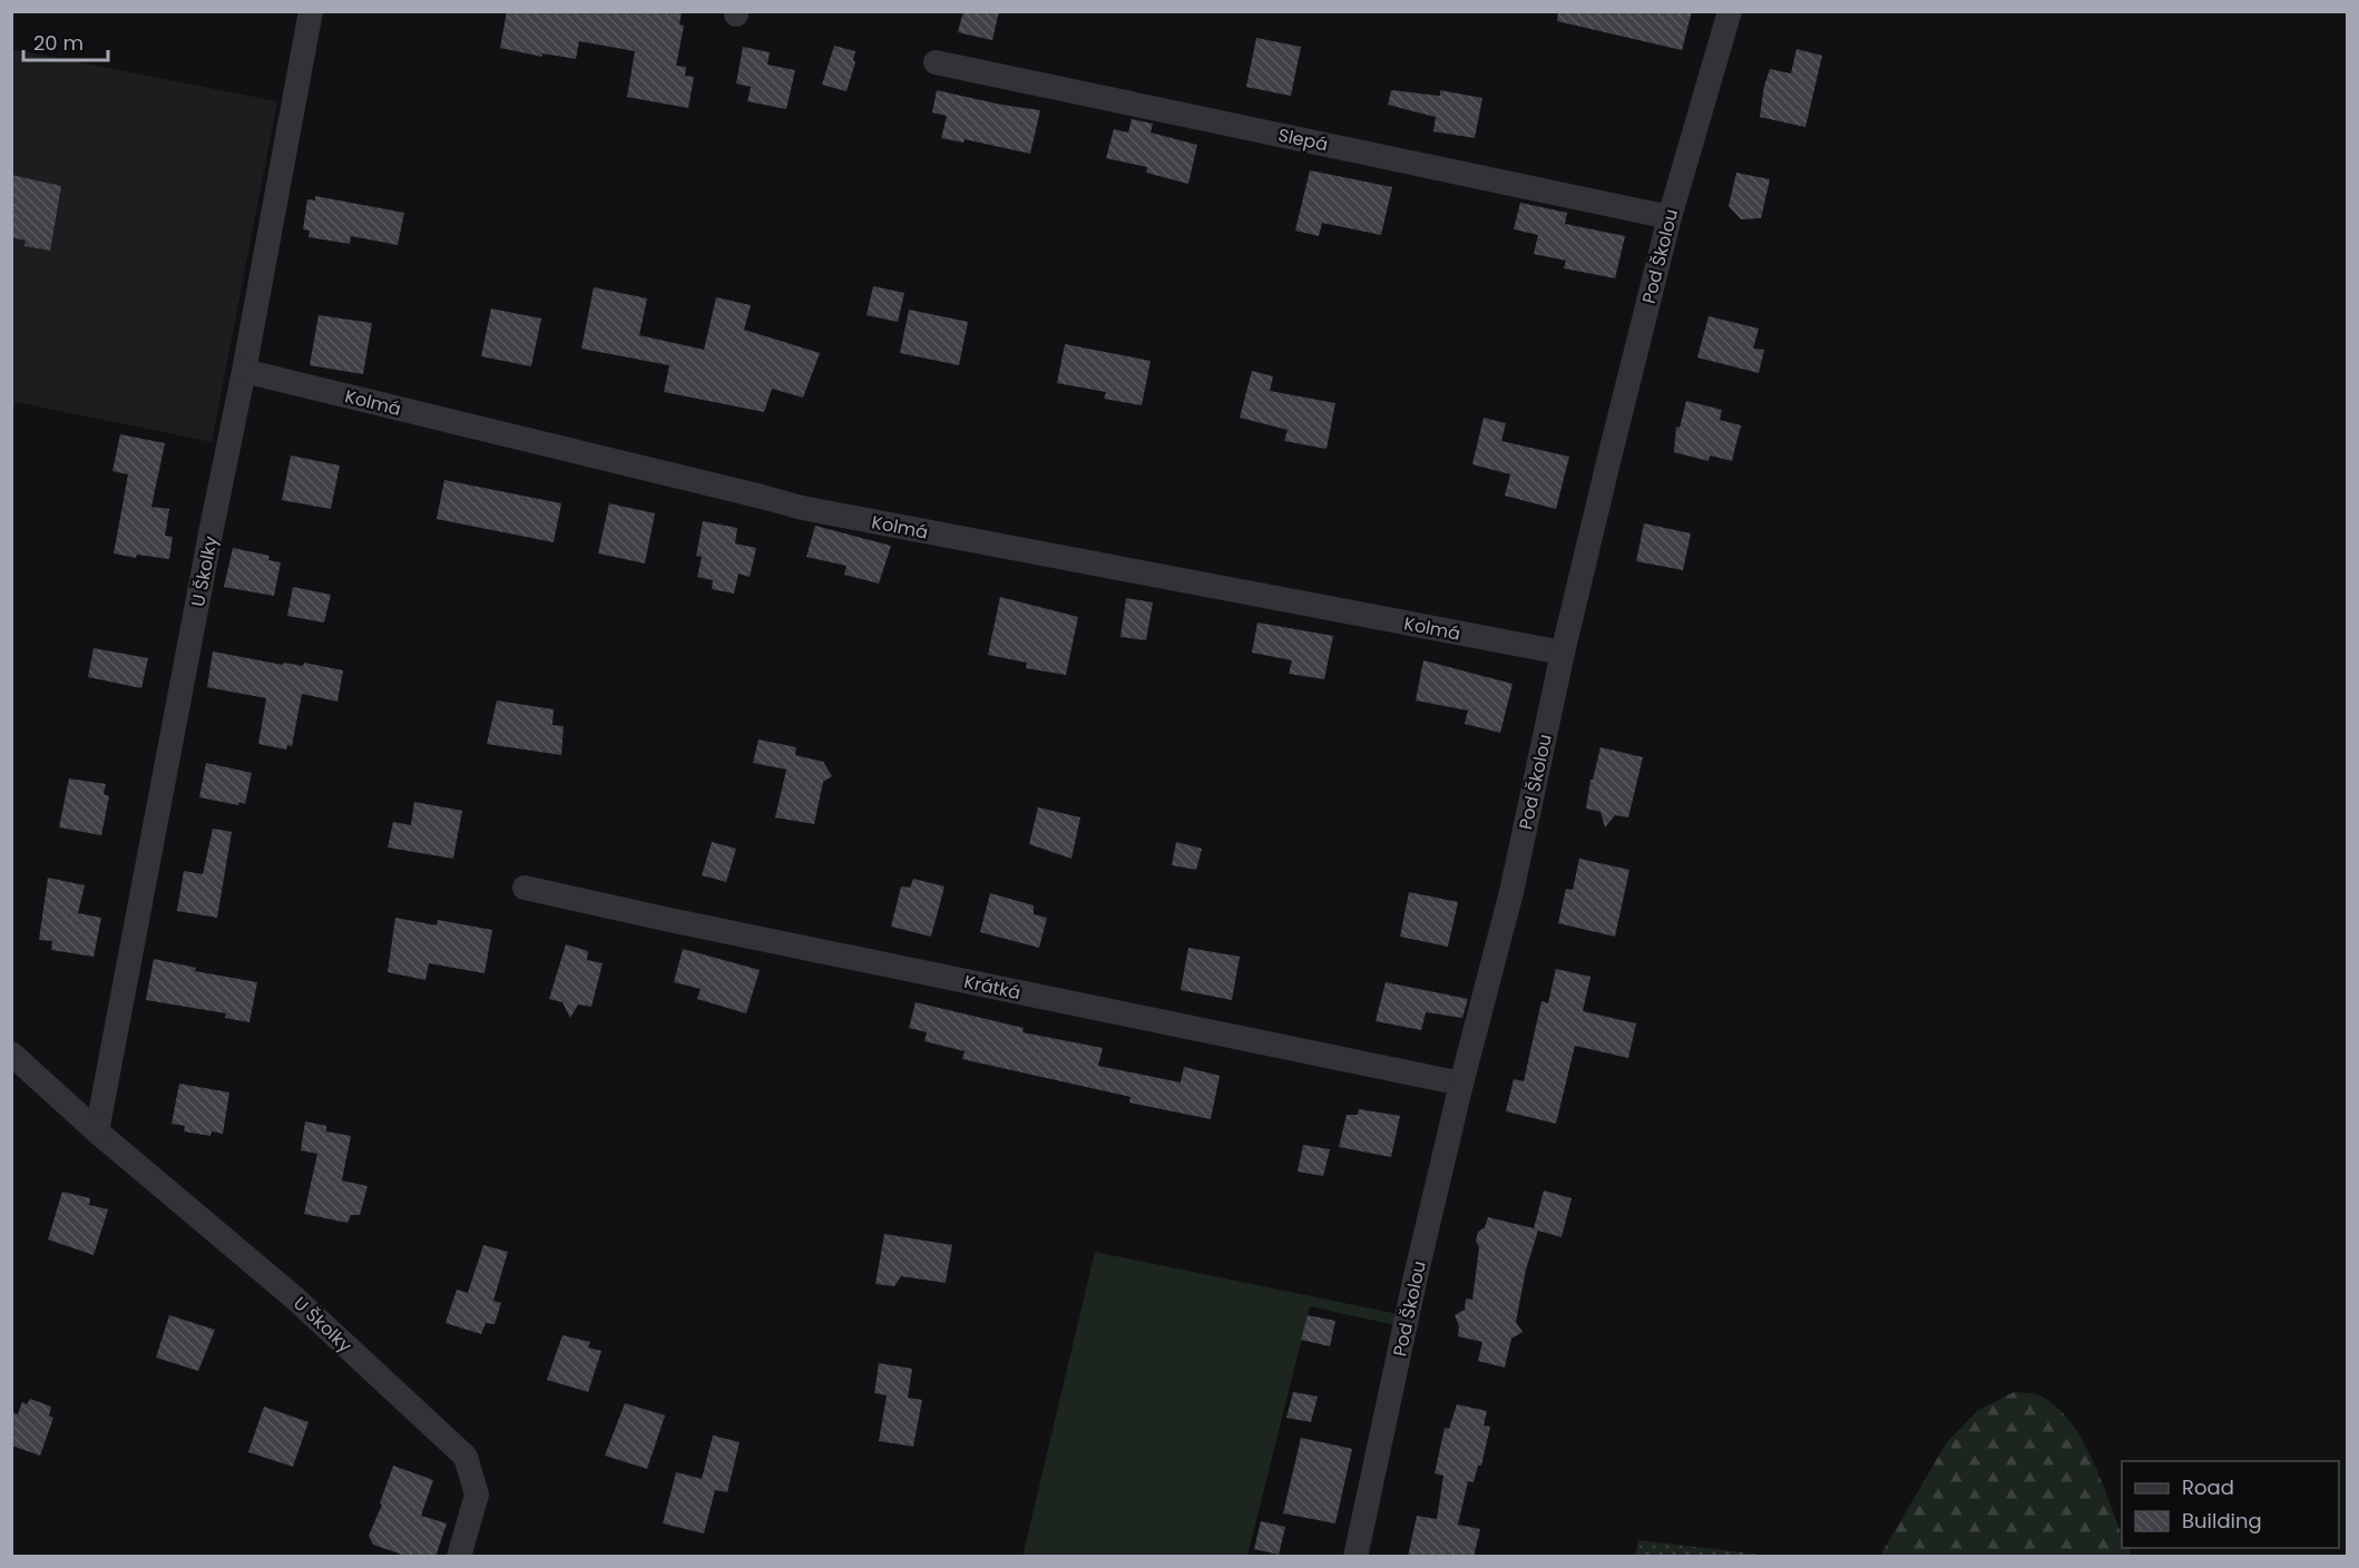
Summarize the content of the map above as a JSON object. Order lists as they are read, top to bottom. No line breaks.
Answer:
{"streets":{"street":["Slepá","Pod Školou","Kolmá","U Školky","Krátká"]},"crossings":[["Slepá","Pod Školou"],["Pod Školou","Kolmá"],["Pod Školou","Krátká"],["Kolmá","U Školky"]],"legend":["Road","Building"],"scale_bar":"20 m"}
